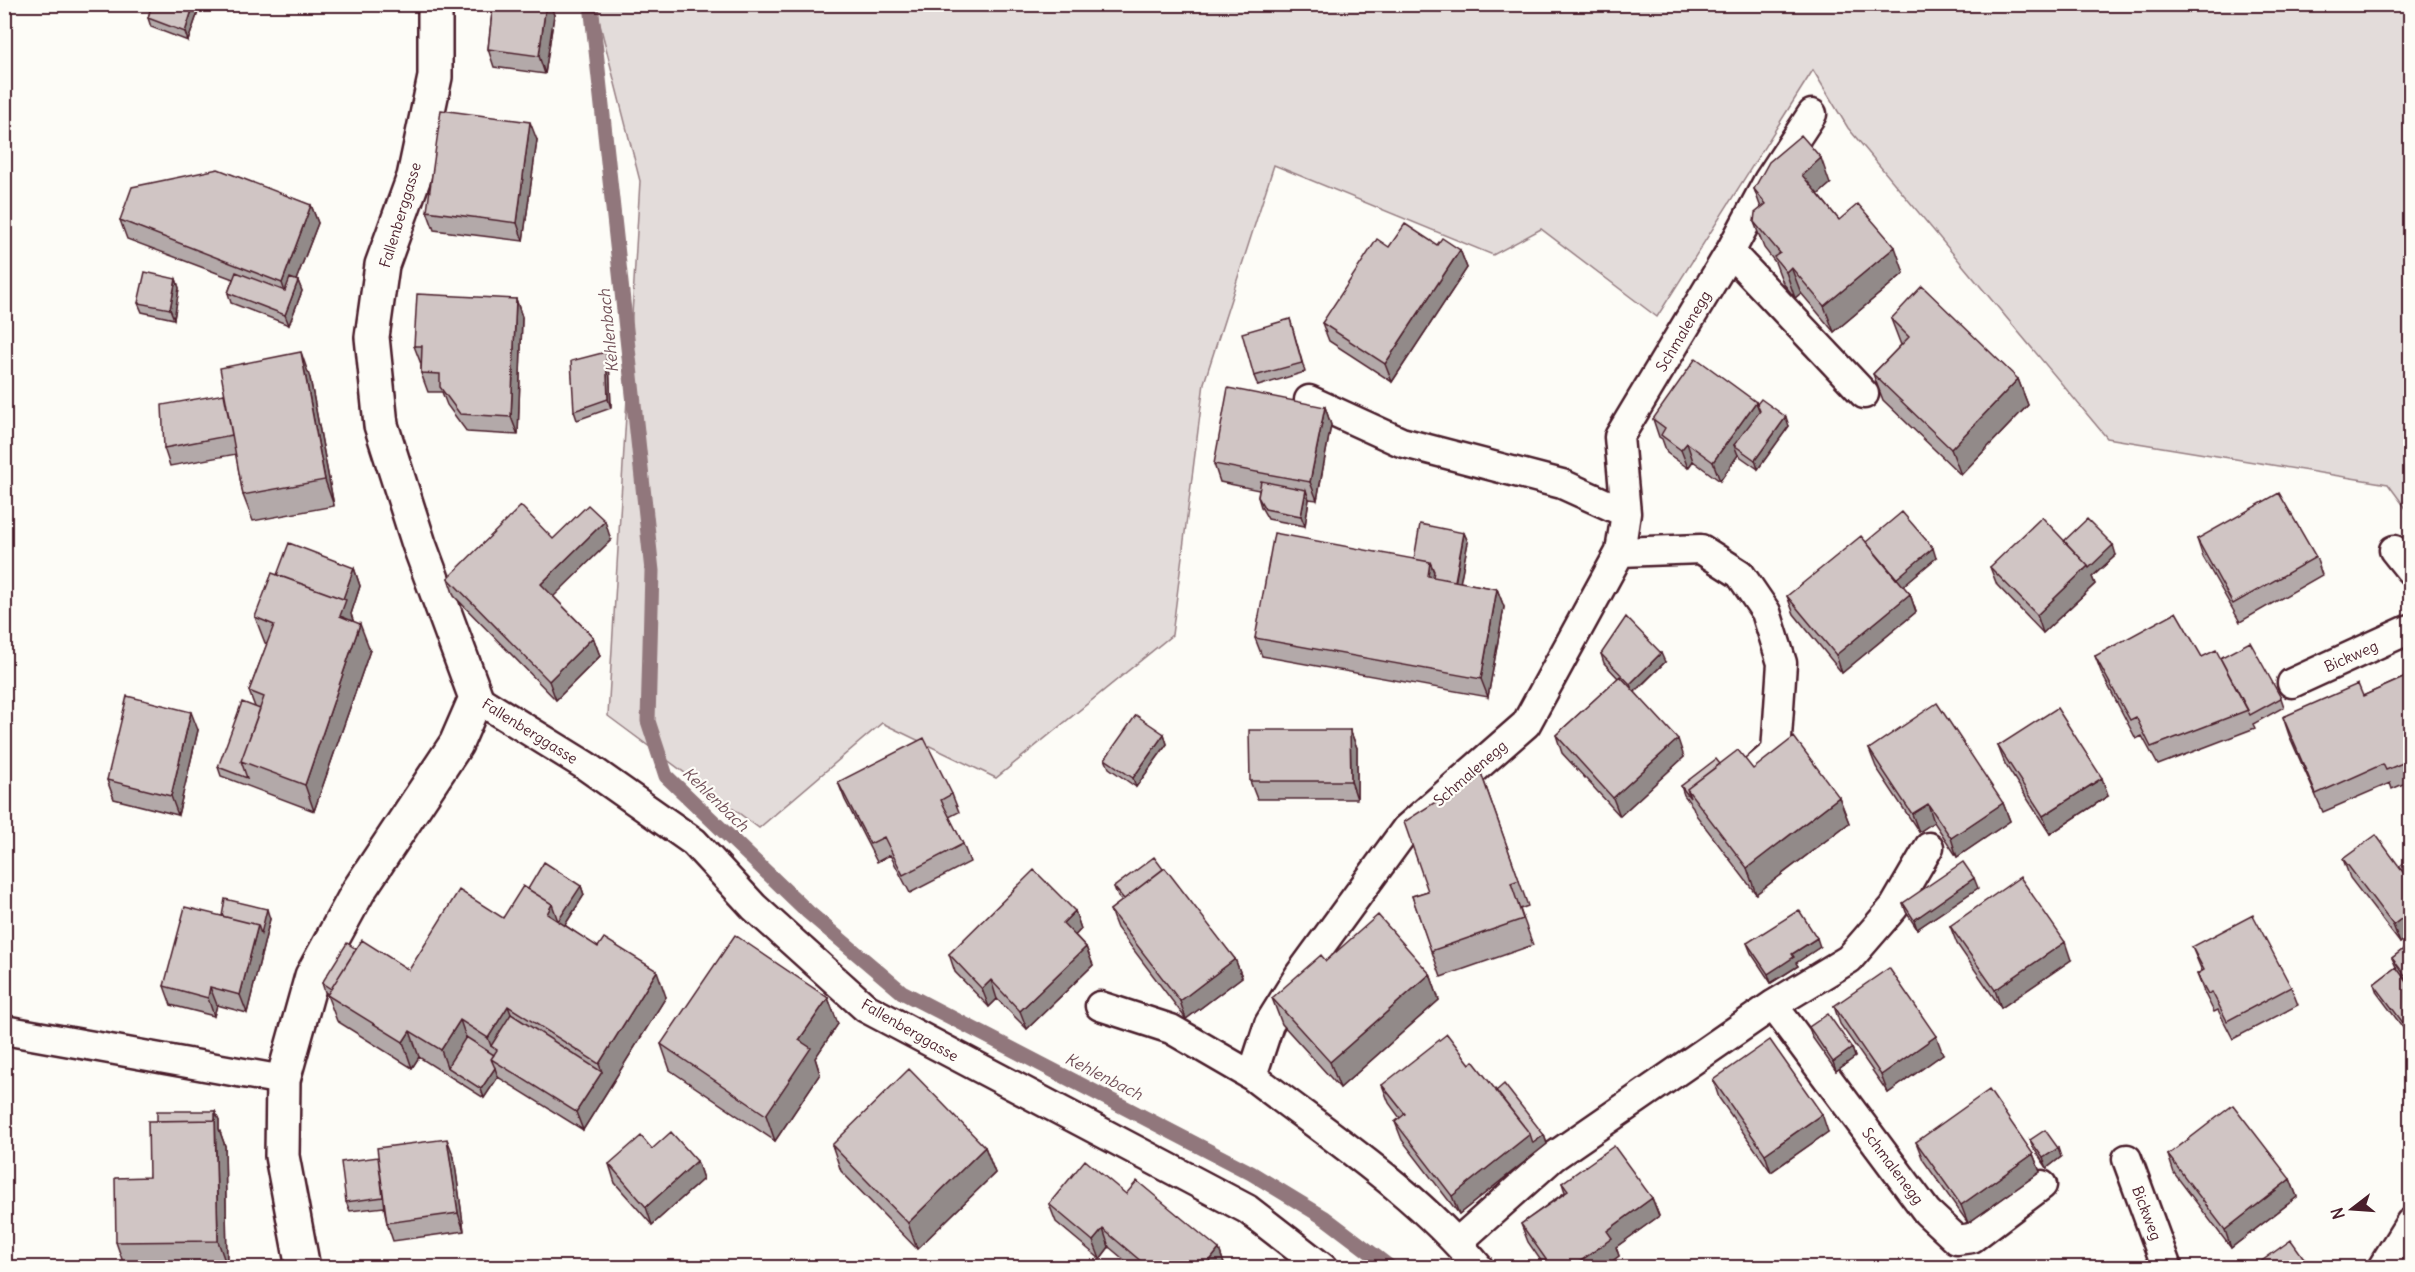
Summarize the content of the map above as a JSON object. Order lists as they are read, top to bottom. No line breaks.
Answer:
{"streets":{"street":["Fallenberggasse"],"lane":["Schmalenegg","Bickweg"]},"water":["Kehlenbach"],"north":"left"}
